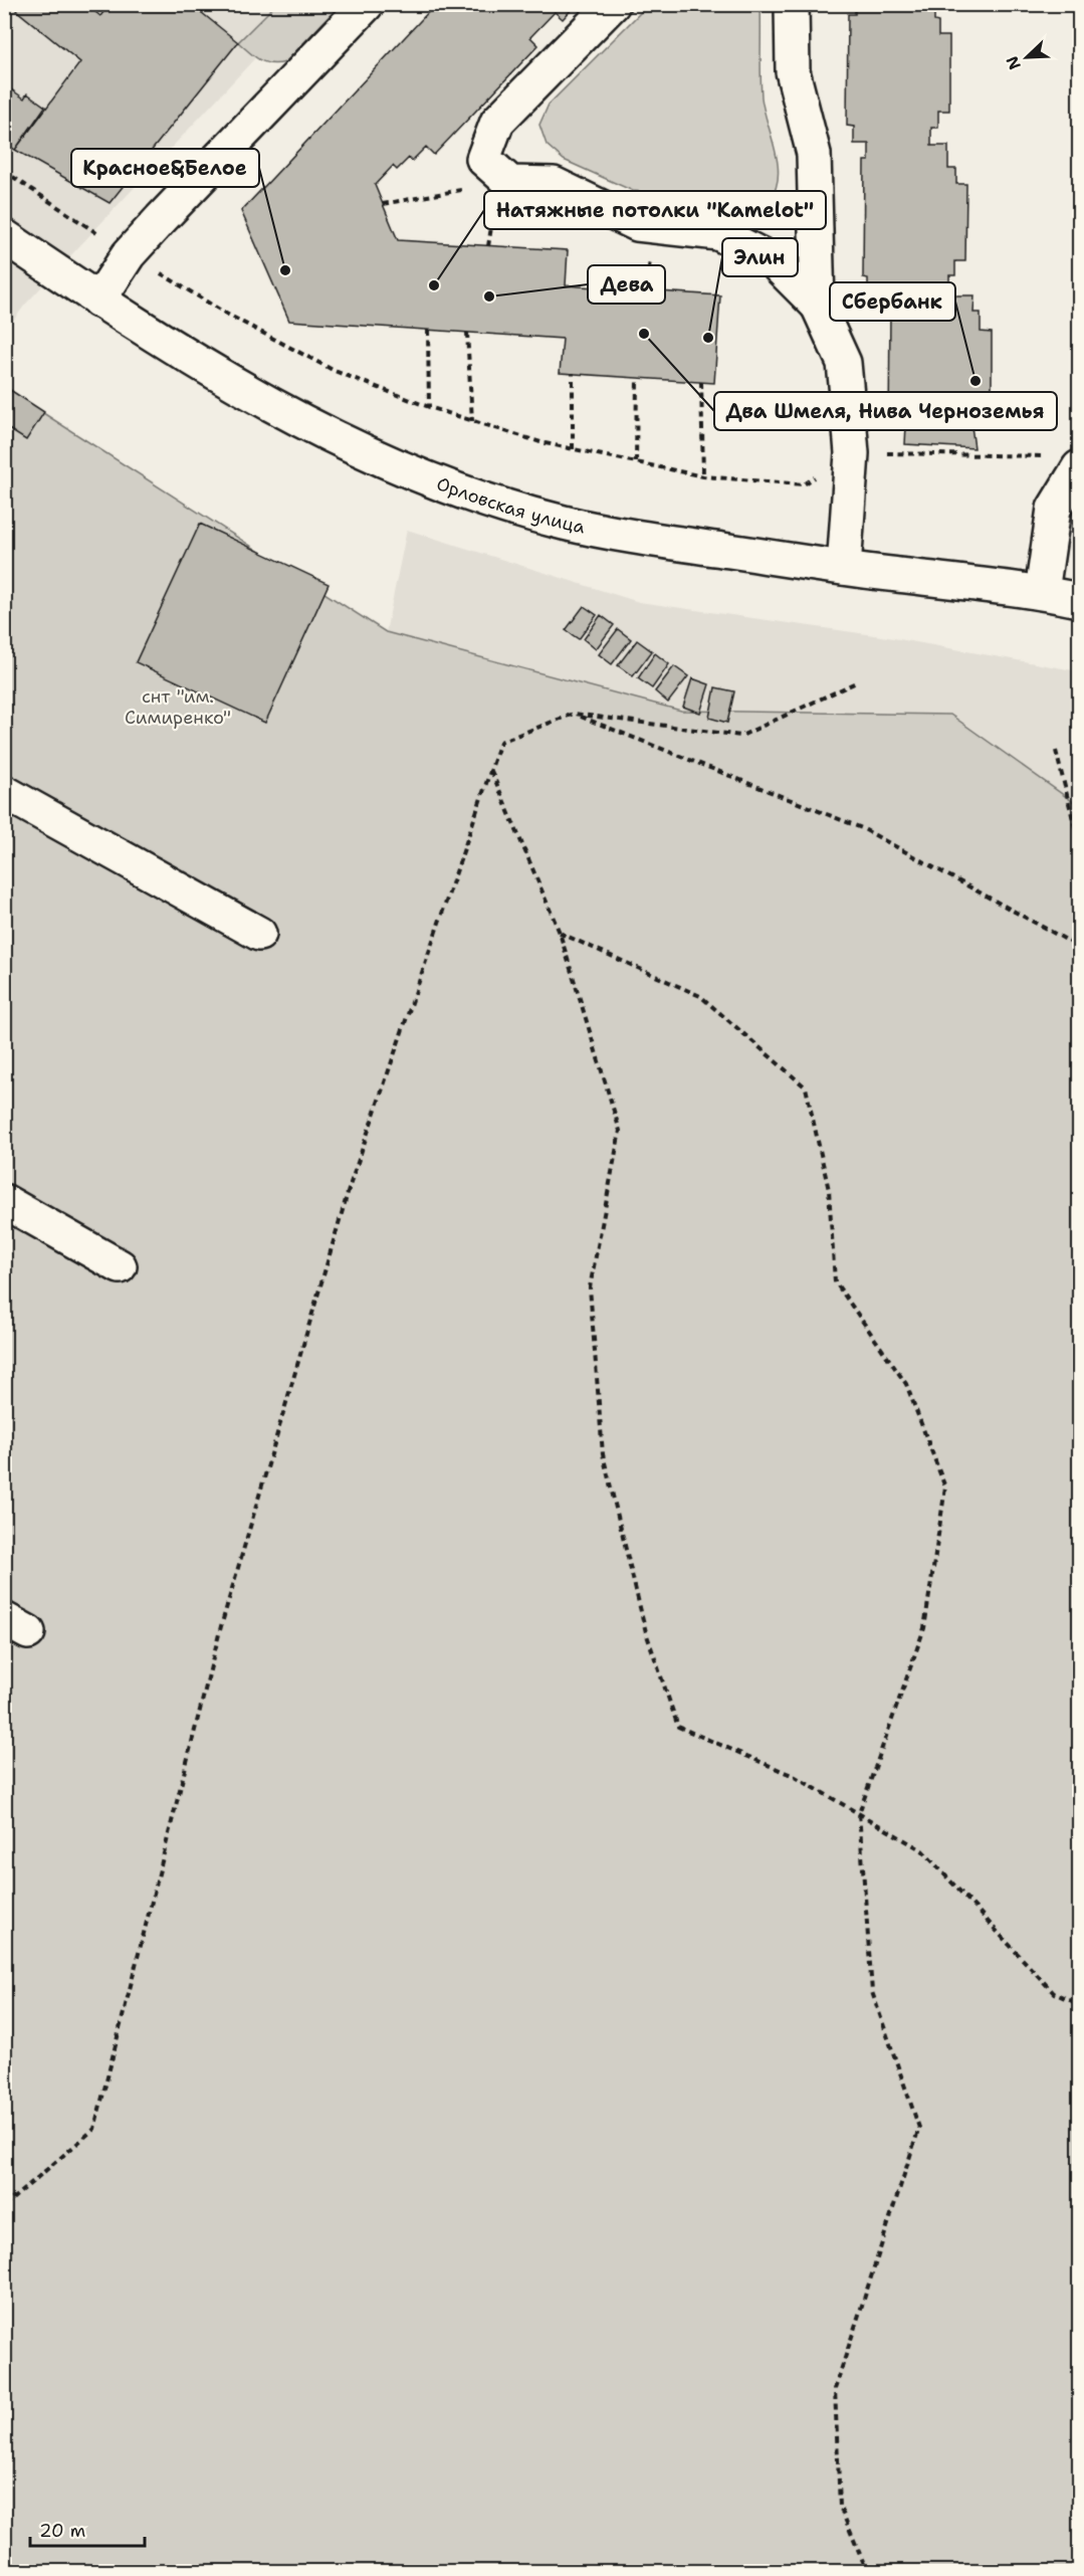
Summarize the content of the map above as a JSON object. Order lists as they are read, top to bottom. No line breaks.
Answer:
{"streets":{"street":["Орловская улица"]},"parks":["снт \"им. Симиренко\""],"places":["Красное&Белое","Натяжные потолки \"Kamelot\"","Дева","Два Шмеля, Нива Черноземья","Элин","Сбербанк"],"scale_bar":"20 m","north":"bottom left"}
